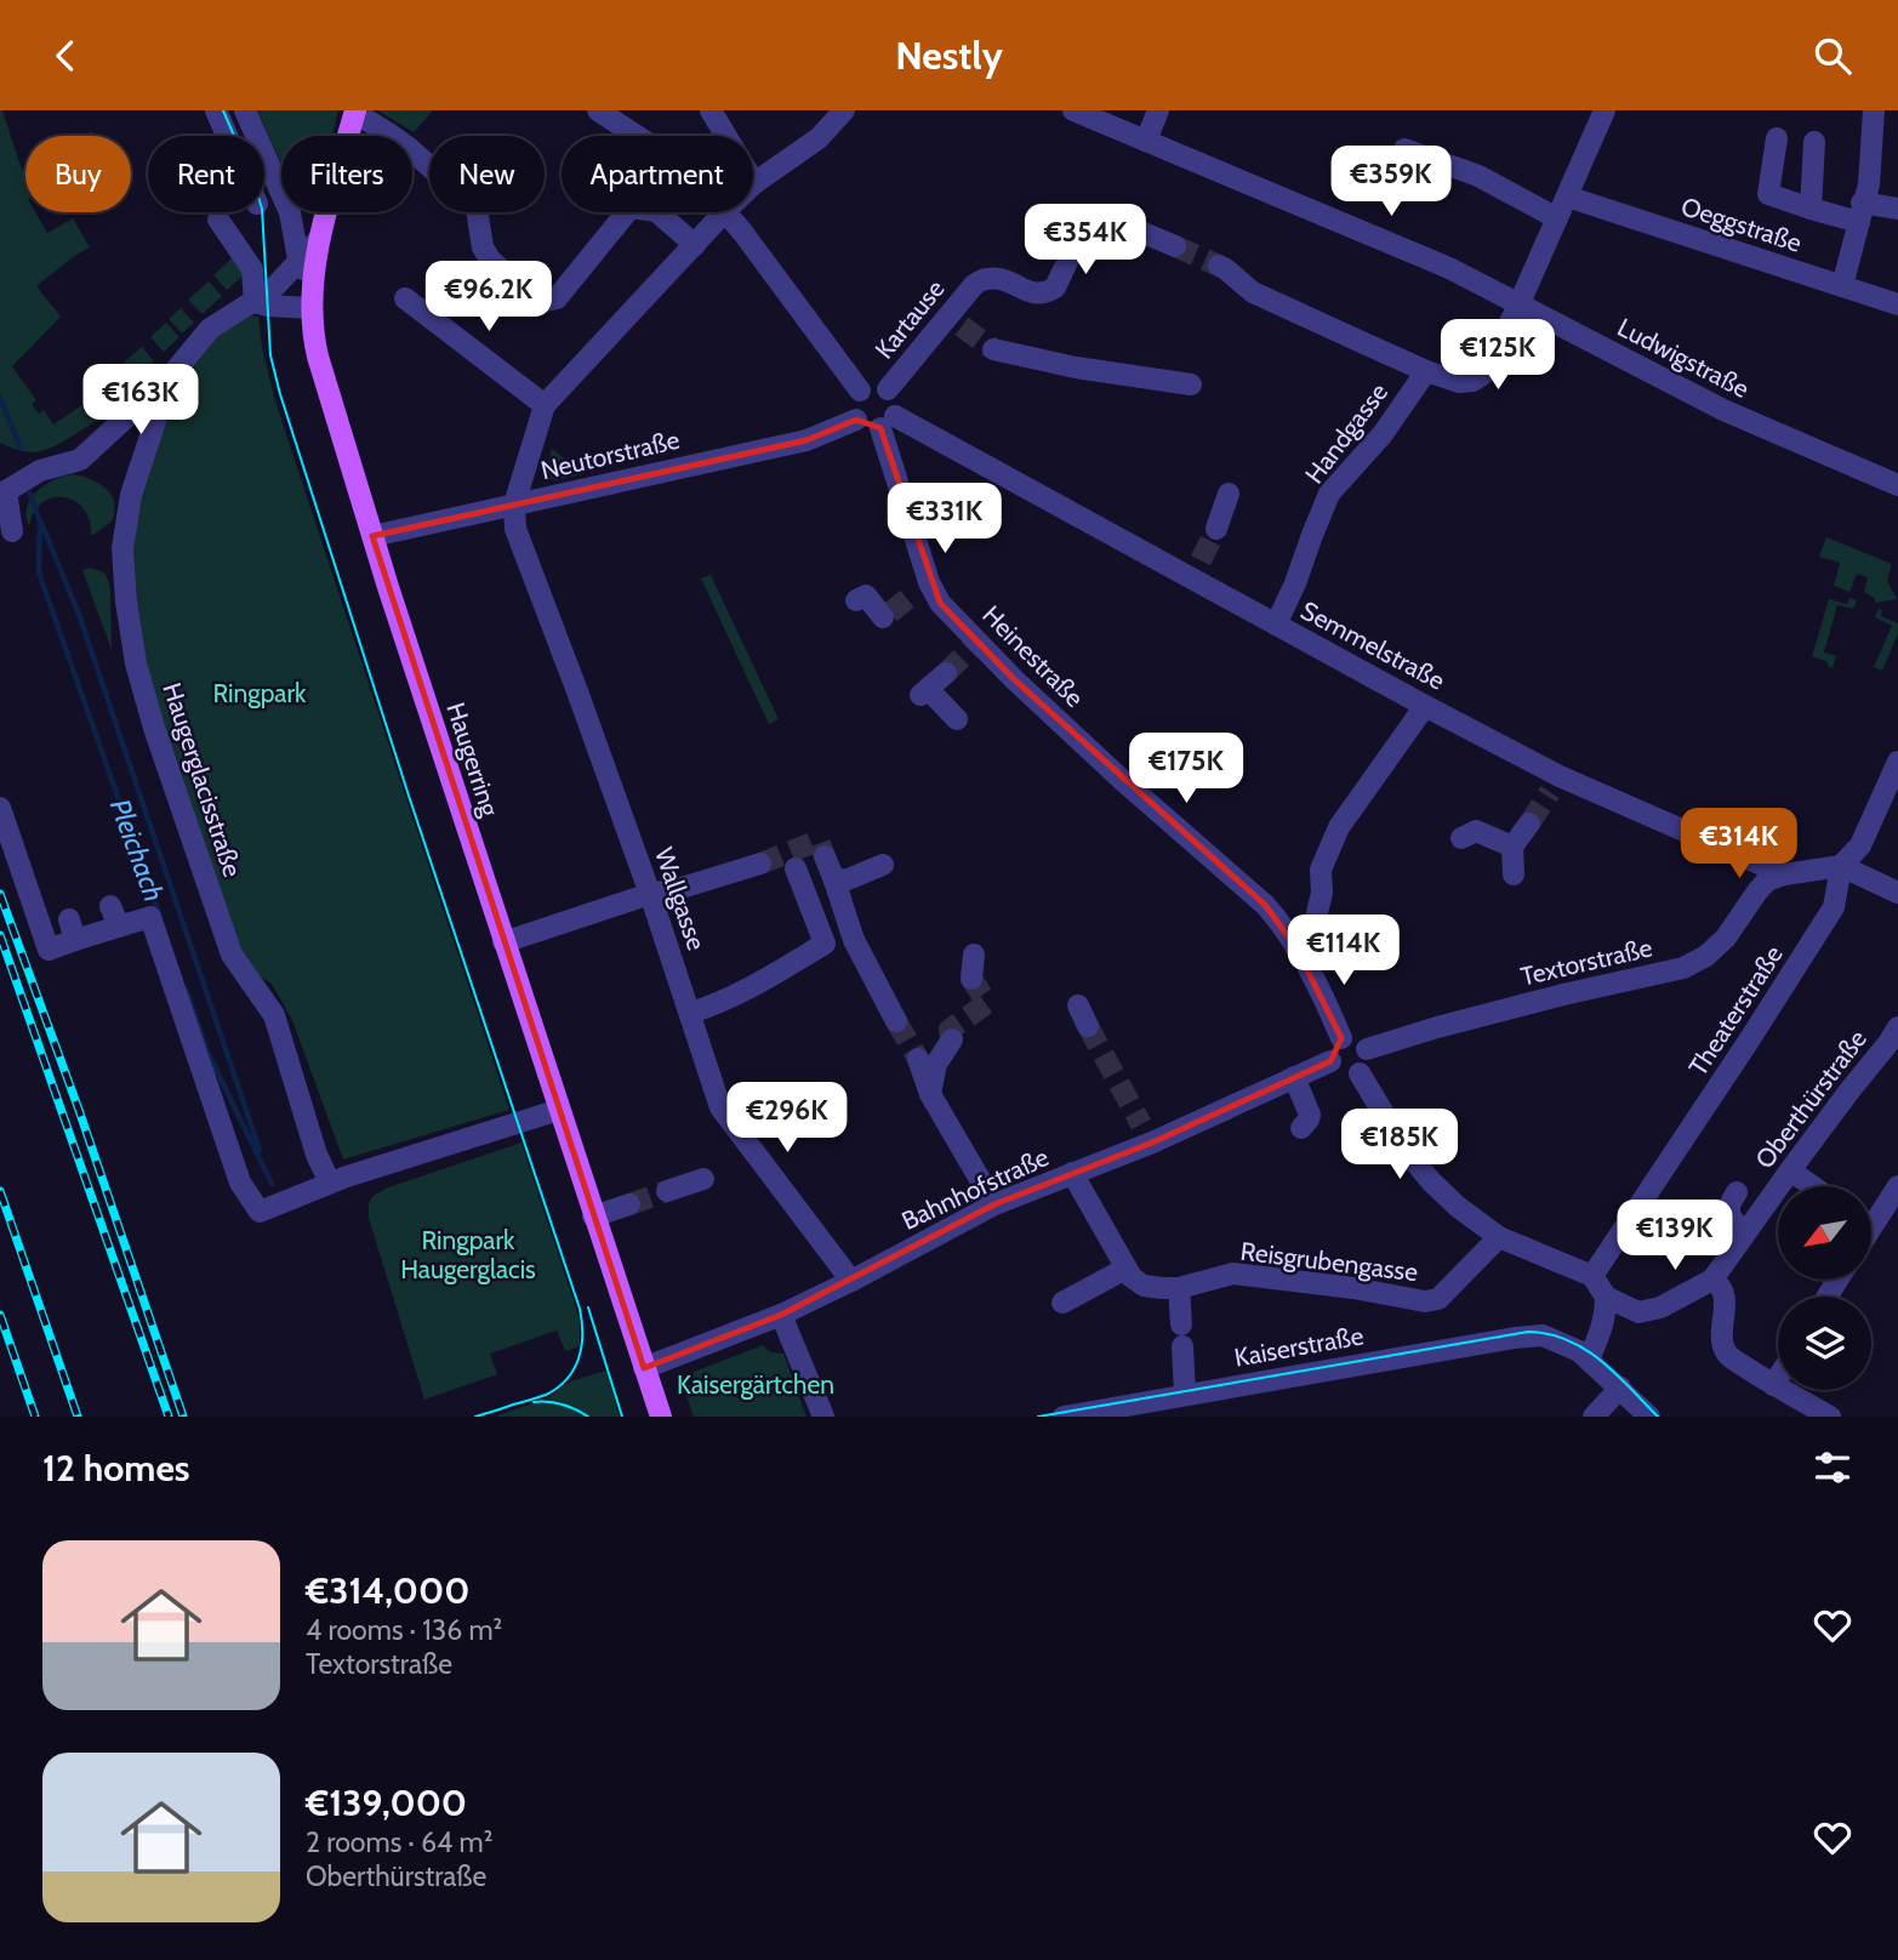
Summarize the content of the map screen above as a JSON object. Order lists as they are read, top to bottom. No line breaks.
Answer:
{"streets":{"main road":["Haugerring"],"street":["Oeggstraße","Kartause","Ludwigstraße","Handgasse","Neutorstraße","Semmelstraße","Heinestraße","Haugerglacisstraße","Wallgasse","Textorstraße","Theaterstraße","Oberthürstraße","Bahnhofstraße","Reisgrubengasse","Kaiserstraße"]},"crossings":[["Kartause","Neutorstraße"],["Kartause","Semmelstraße"],["Kartause","Heinestraße"],["Handgasse","Semmelstraße"],["Neutorstraße","Semmelstraße"],["Neutorstraße","Heinestraße"],["Neutorstraße","Haugerring"],["Neutorstraße","Wallgasse"],["Semmelstraße","Heinestraße"],["Semmelstraße","Textorstraße"],["Heinestraße","Textorstraße"],["Heinestraße","Bahnhofstraße"],["Haugerring","Haugerglacisstraße"],["Haugerring","Bahnhofstraße"],["Wallgasse","Bahnhofstraße"],["Textorstraße","Bahnhofstraße"]],"water":["Pleichach"],"parks":["Ringpark","Ringpark Haugerglacis","Kaisergärtchen"],"north":"bottom left","page":{"header":"Nestly","chip":["Buy","Rent","Filters","New","Apartment"],"price":["€359K","€354K","€96.2K","€125K","€163K","€331K","€175K","€314K","€114K","€296K","€185K","€139K"],"heading":"12 homes","list":[{"name":"€314,000","note":"4 rooms · 136 m² · Textorstraße"},{"name":"€139,000","note":"2 rooms · 64 m² · Oberthürstraße"}]}}
